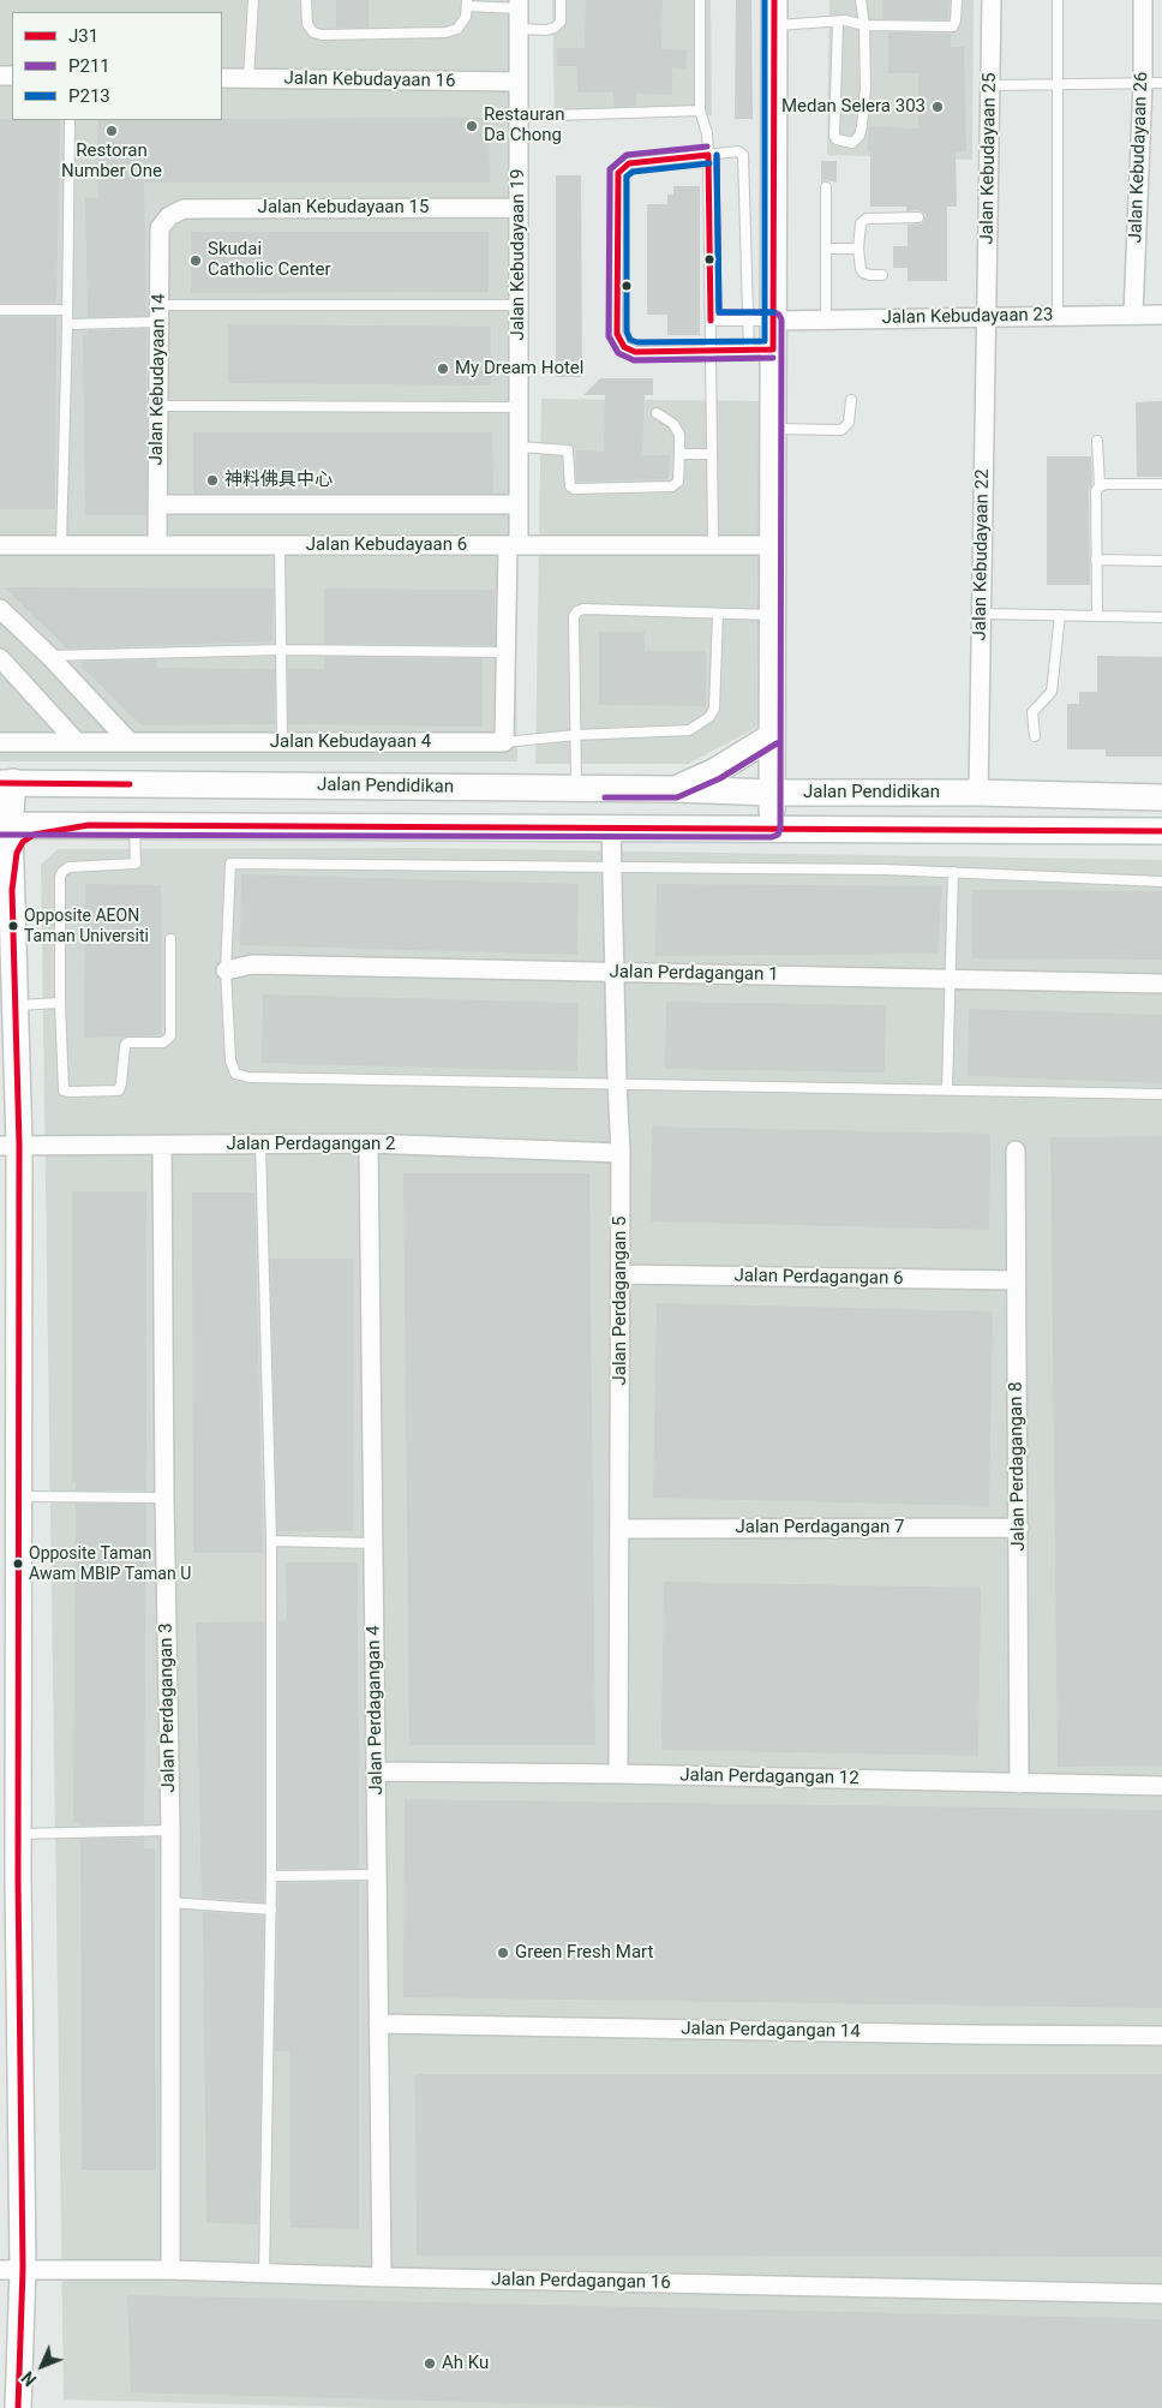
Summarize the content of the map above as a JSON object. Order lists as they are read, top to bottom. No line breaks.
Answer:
{"streets":{"main road":["Jalan Pendidikan"],"street":["Jalan Kebudayaan 16","Jalan Kebudayaan 26","Jalan Kebudayaan 25","Jalan Kebudayaan 15","Jalan Kebudayaan 19","Jalan Kebudayaan 23","Jalan Kebudayaan 14","Jalan Kebudayaan 6","Jalan Kebudayaan 22","Jalan Kebudayaan 4","Jalan Perdagangan 1","Jalan Perdagangan 2","Jalan Perdagangan 6","Jalan Perdagangan 5","Jalan Perdagangan 8","Jalan Perdagangan 7","Jalan Perdagangan 3","Jalan Perdagangan 4","Jalan Perdagangan 12","Jalan Perdagangan 14","Jalan Perdagangan 16"]},"crossings":[["Jalan Kebudayaan 16","Jalan Kebudayaan 19"],["Jalan Kebudayaan 26","Jalan Kebudayaan 23"],["Jalan Kebudayaan 25","Jalan Kebudayaan 23"],["Jalan Kebudayaan 25","Jalan Kebudayaan 22"],["Jalan Kebudayaan 15","Jalan Kebudayaan 19"],["Jalan Kebudayaan 15","Jalan Kebudayaan 14"],["Jalan Kebudayaan 19","Jalan Kebudayaan 6"],["Jalan Kebudayaan 23","Jalan Kebudayaan 22"],["Jalan Kebudayaan 14","Jalan Kebudayaan 6"],["Jalan Kebudayaan 22","Jalan Pendidikan"],["Jalan Pendidikan","Jalan Perdagangan 5"],["Jalan Perdagangan 1","Jalan Perdagangan 5"],["Jalan Perdagangan 2","Jalan Perdagangan 5"],["Jalan Perdagangan 2","Jalan Perdagangan 3"],["Jalan Perdagangan 2","Jalan Perdagangan 4"],["Jalan Perdagangan 6","Jalan Perdagangan 5"],["Jalan Perdagangan 6","Jalan Perdagangan 8"],["Jalan Perdagangan 5","Jalan Perdagangan 7"],["Jalan Perdagangan 5","Jalan Perdagangan 12"],["Jalan Perdagangan 8","Jalan Perdagangan 7"],["Jalan Perdagangan 8","Jalan Perdagangan 12"],["Jalan Perdagangan 3","Jalan Perdagangan 16"],["Jalan Perdagangan 4","Jalan Perdagangan 12"],["Jalan Perdagangan 4","Jalan Perdagangan 14"],["Jalan Perdagangan 4","Jalan Perdagangan 16"]],"places":["Medan Selera 303","Restauran Da Chong","Restoran Number One","Skudai Catholic Center","My Dream Hotel","神料佛具中心","Opposite AEON Taman Universiti","Opposite Taman Awam MBIP Taman U","Green Fresh Mart","Ah Ku"],"lines":["transit line J31","transit line P213","transit line P211"],"legend":["J31","P211","P213"],"north":"bottom left"}
